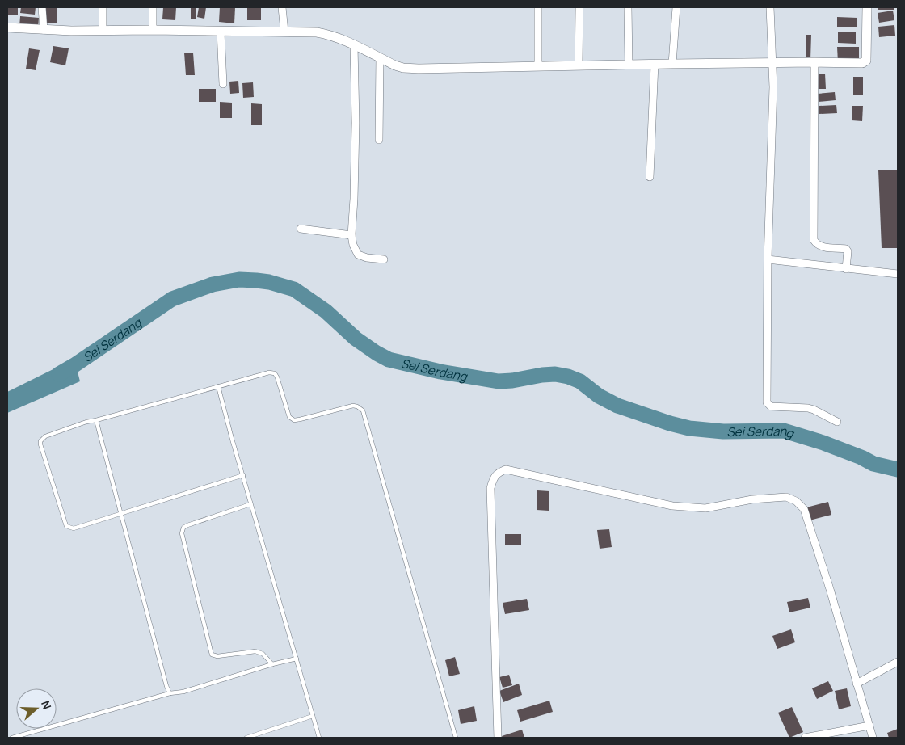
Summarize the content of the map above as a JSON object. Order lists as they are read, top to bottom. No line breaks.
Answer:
{"water":["Sei Serdang"],"north":"right"}
